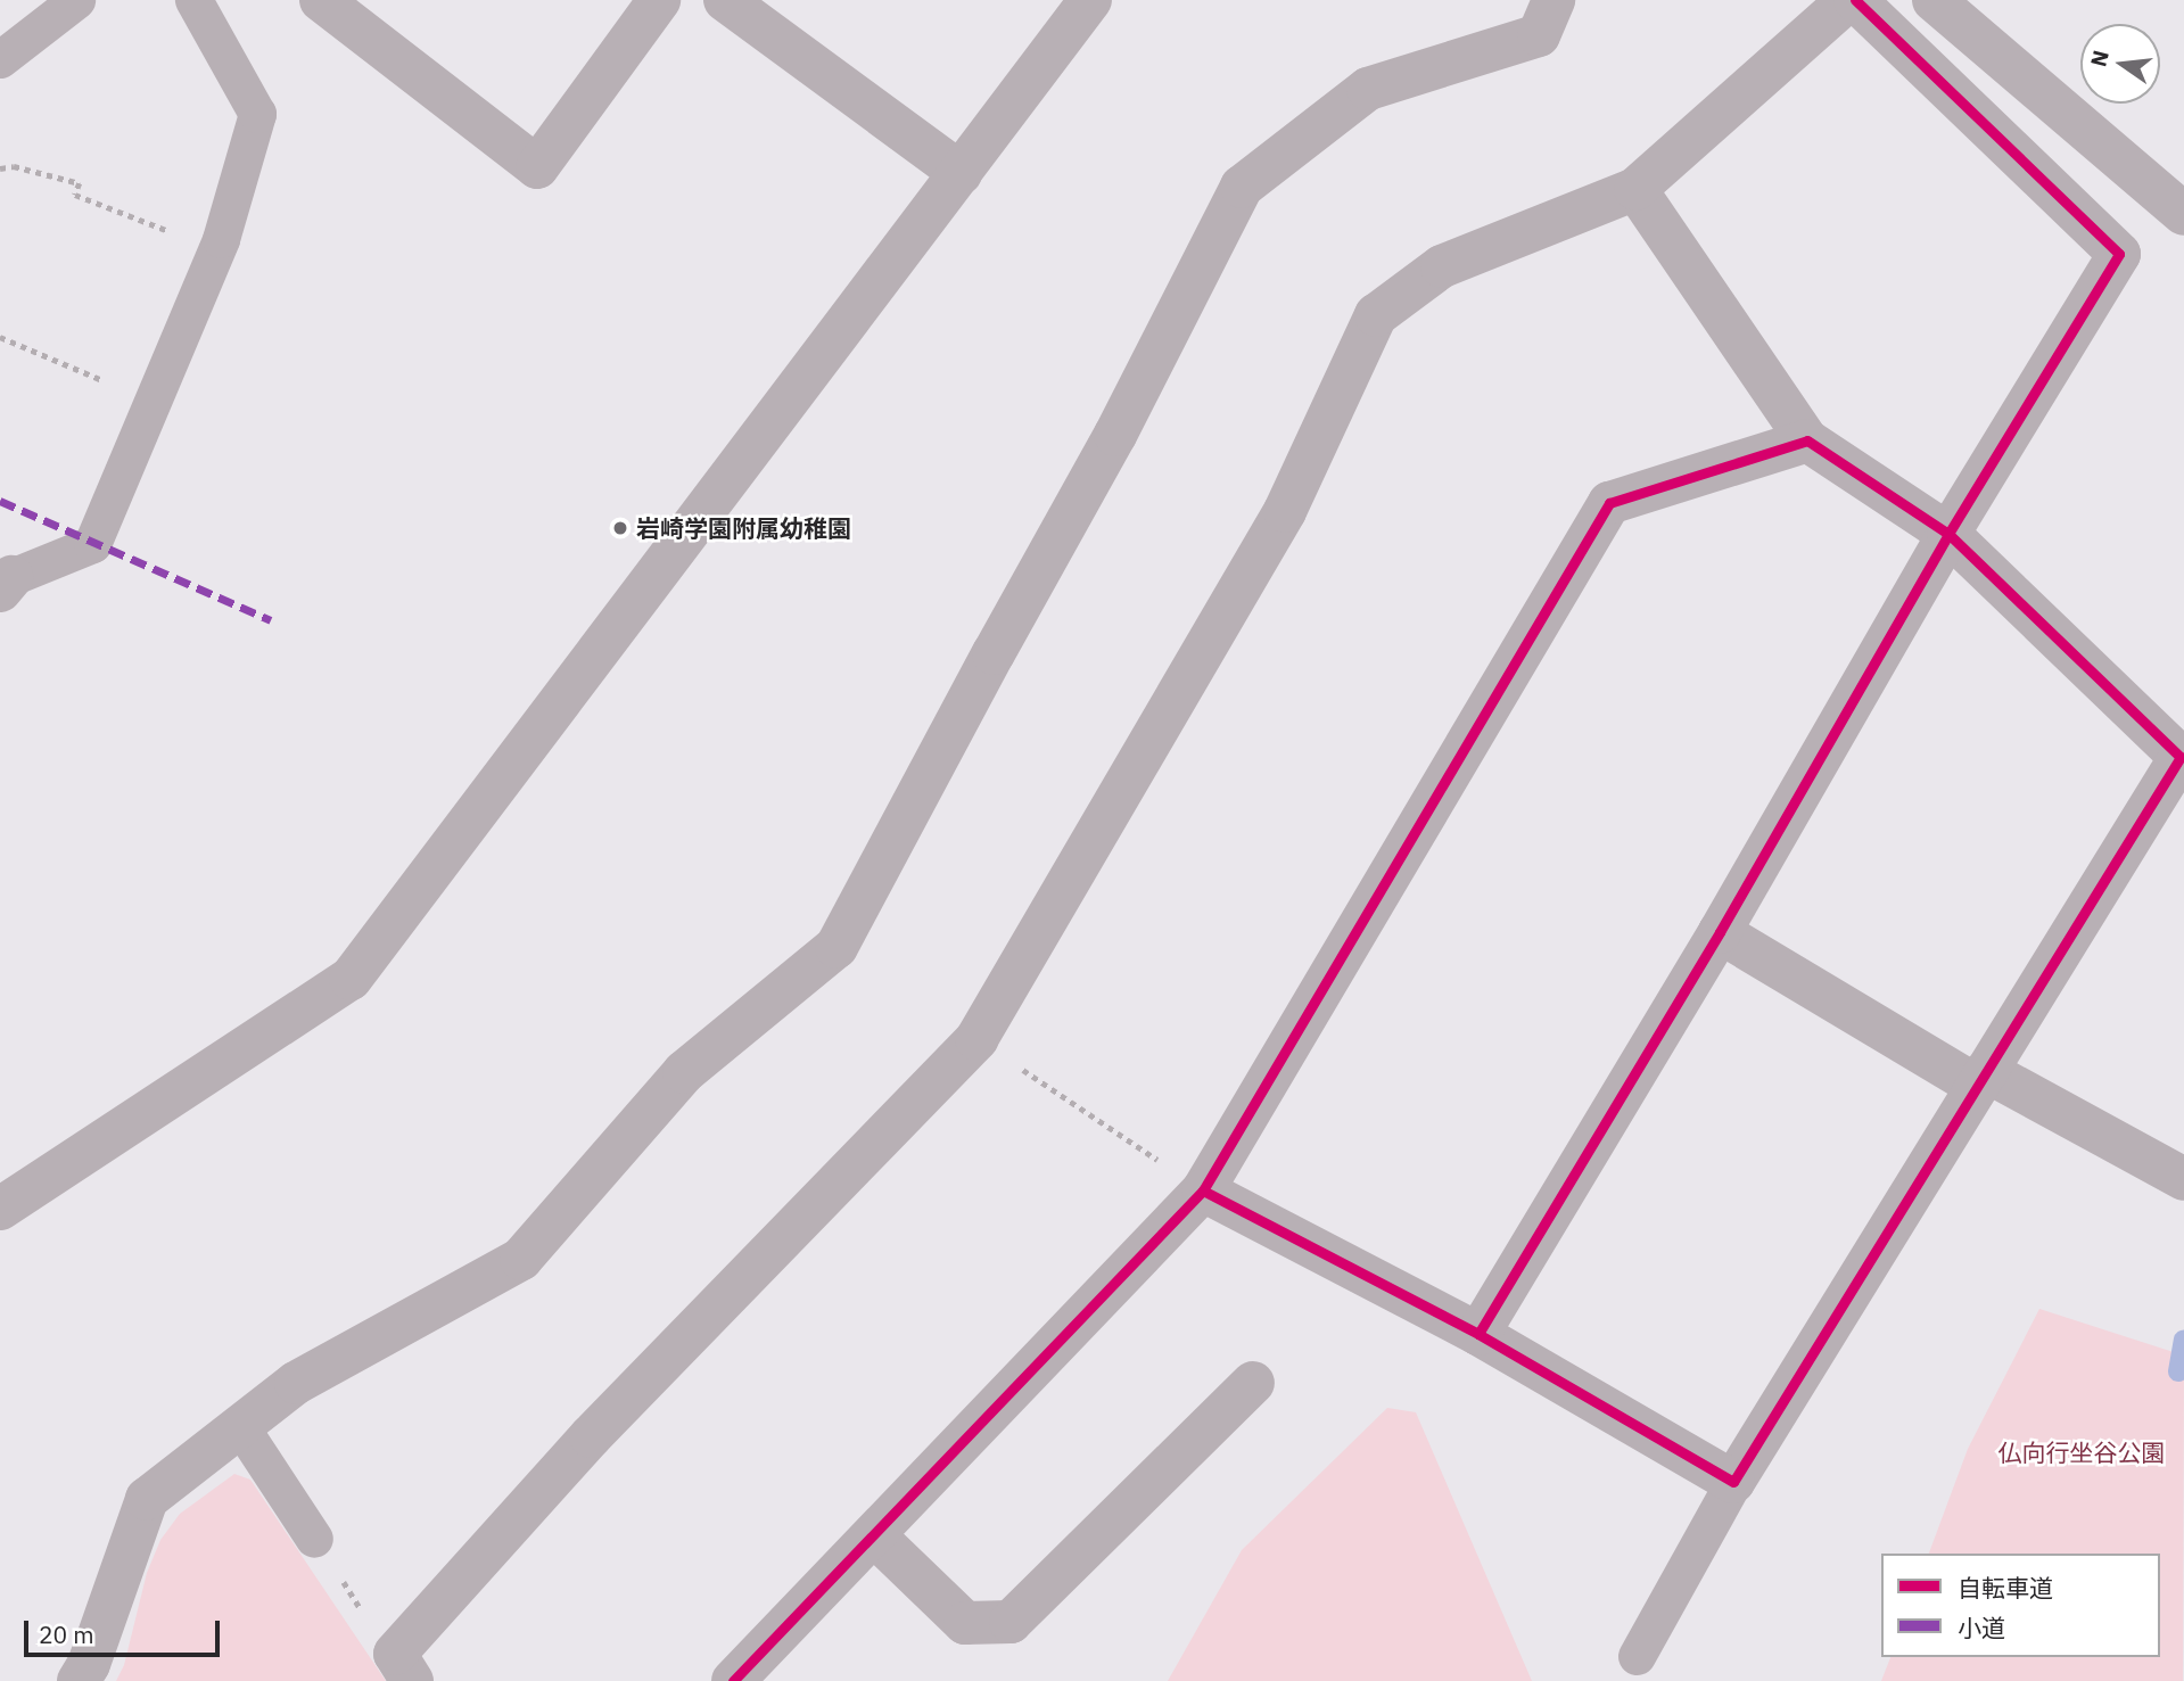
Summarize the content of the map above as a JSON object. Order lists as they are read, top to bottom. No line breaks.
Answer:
{"parks":["仏向行坐谷公園"],"places":["岩崎学園附属幼稚園"],"legend":["自転車道","小道"],"scale_bar":"20 m","north":"left"}
